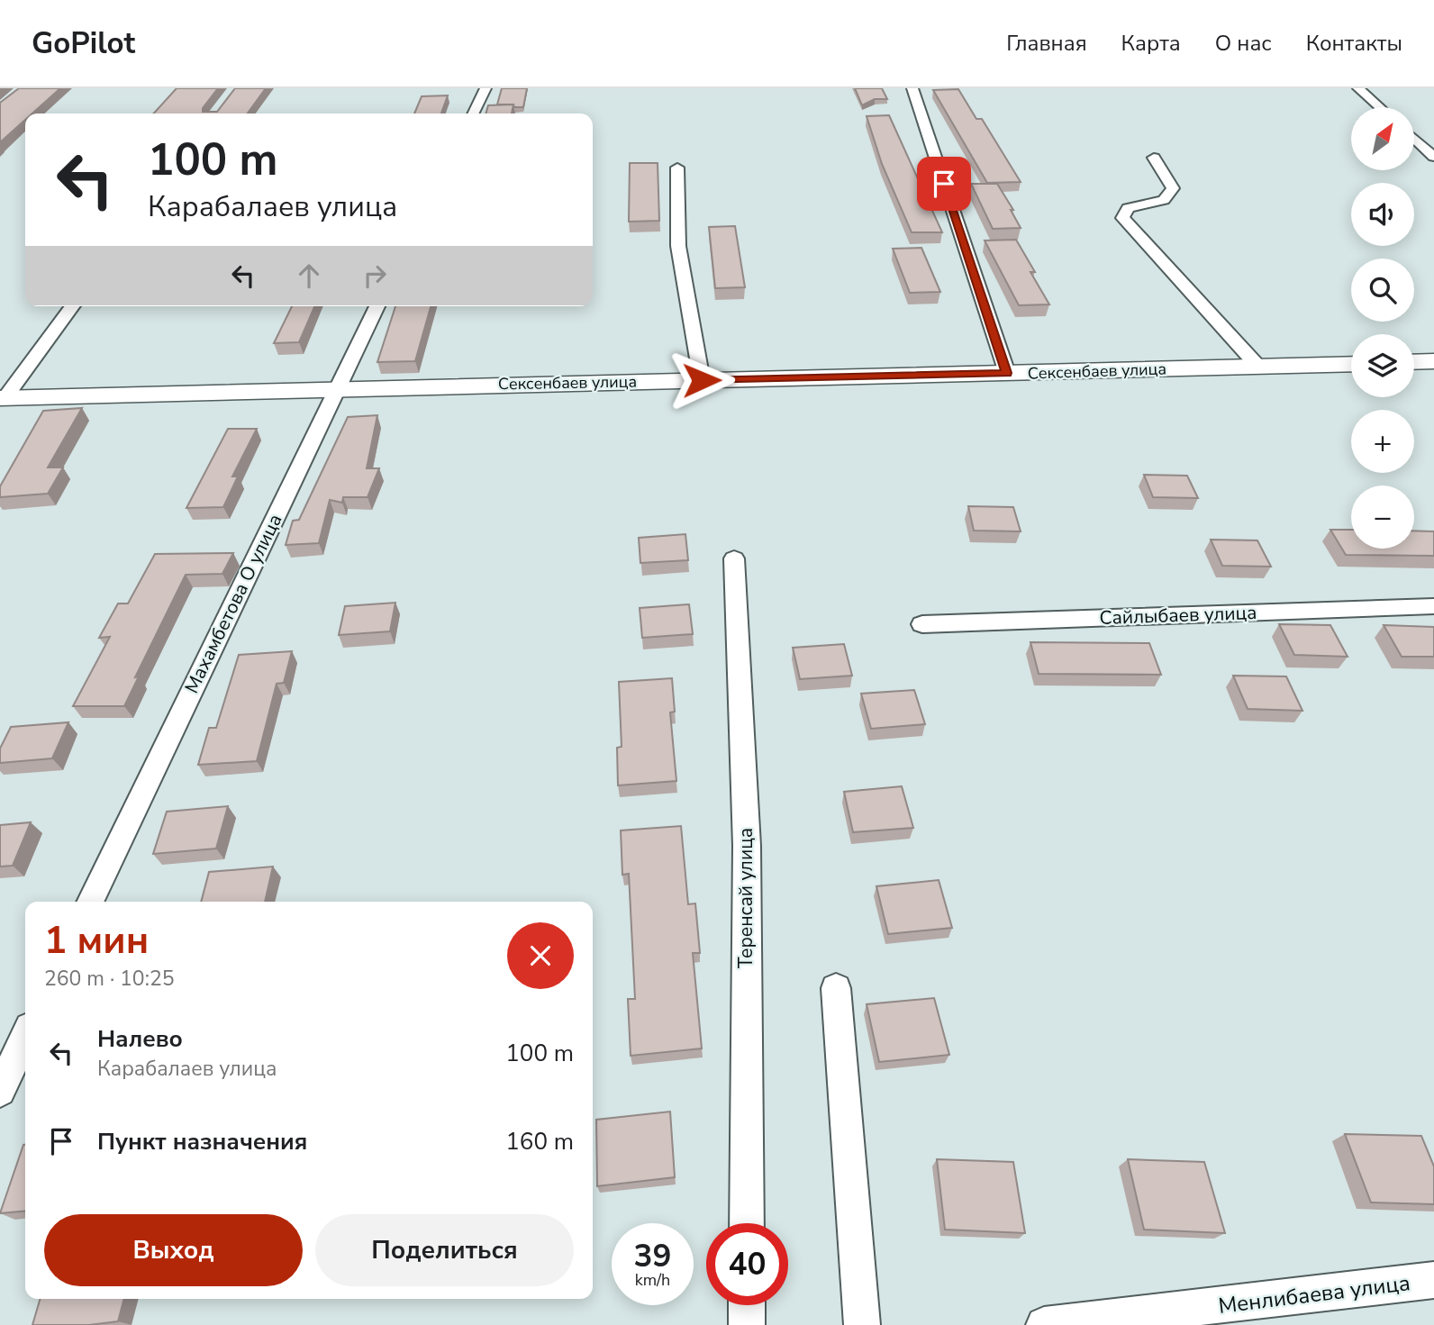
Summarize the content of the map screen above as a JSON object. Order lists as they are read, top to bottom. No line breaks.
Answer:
{"streets":{"street":["Сексенбаев улица","Махамбетова О улица","Сайлыбаев улица","Теренсай улица","Менлибаева улица"]},"crossings":[["Сексенбаев улица","Махамбетова О улица"]],"north":"top right","page":{"header":"GoPilot","nav":["Главная","Карта","О нас","Контакты"],"map_buttons":["+","−"],"turn":["100 m","Карабалаев улица"],"heading":["1 мин","260 m · 10:25"],"list":[{"name":"Налево","note":"Карабалаев улица","value":"100 m"},{"name":"Пункт назначения","value":"160 m"}],"buttons":["Выход","Поделиться"],"speed":"39 km/h","limit":"40"}}
